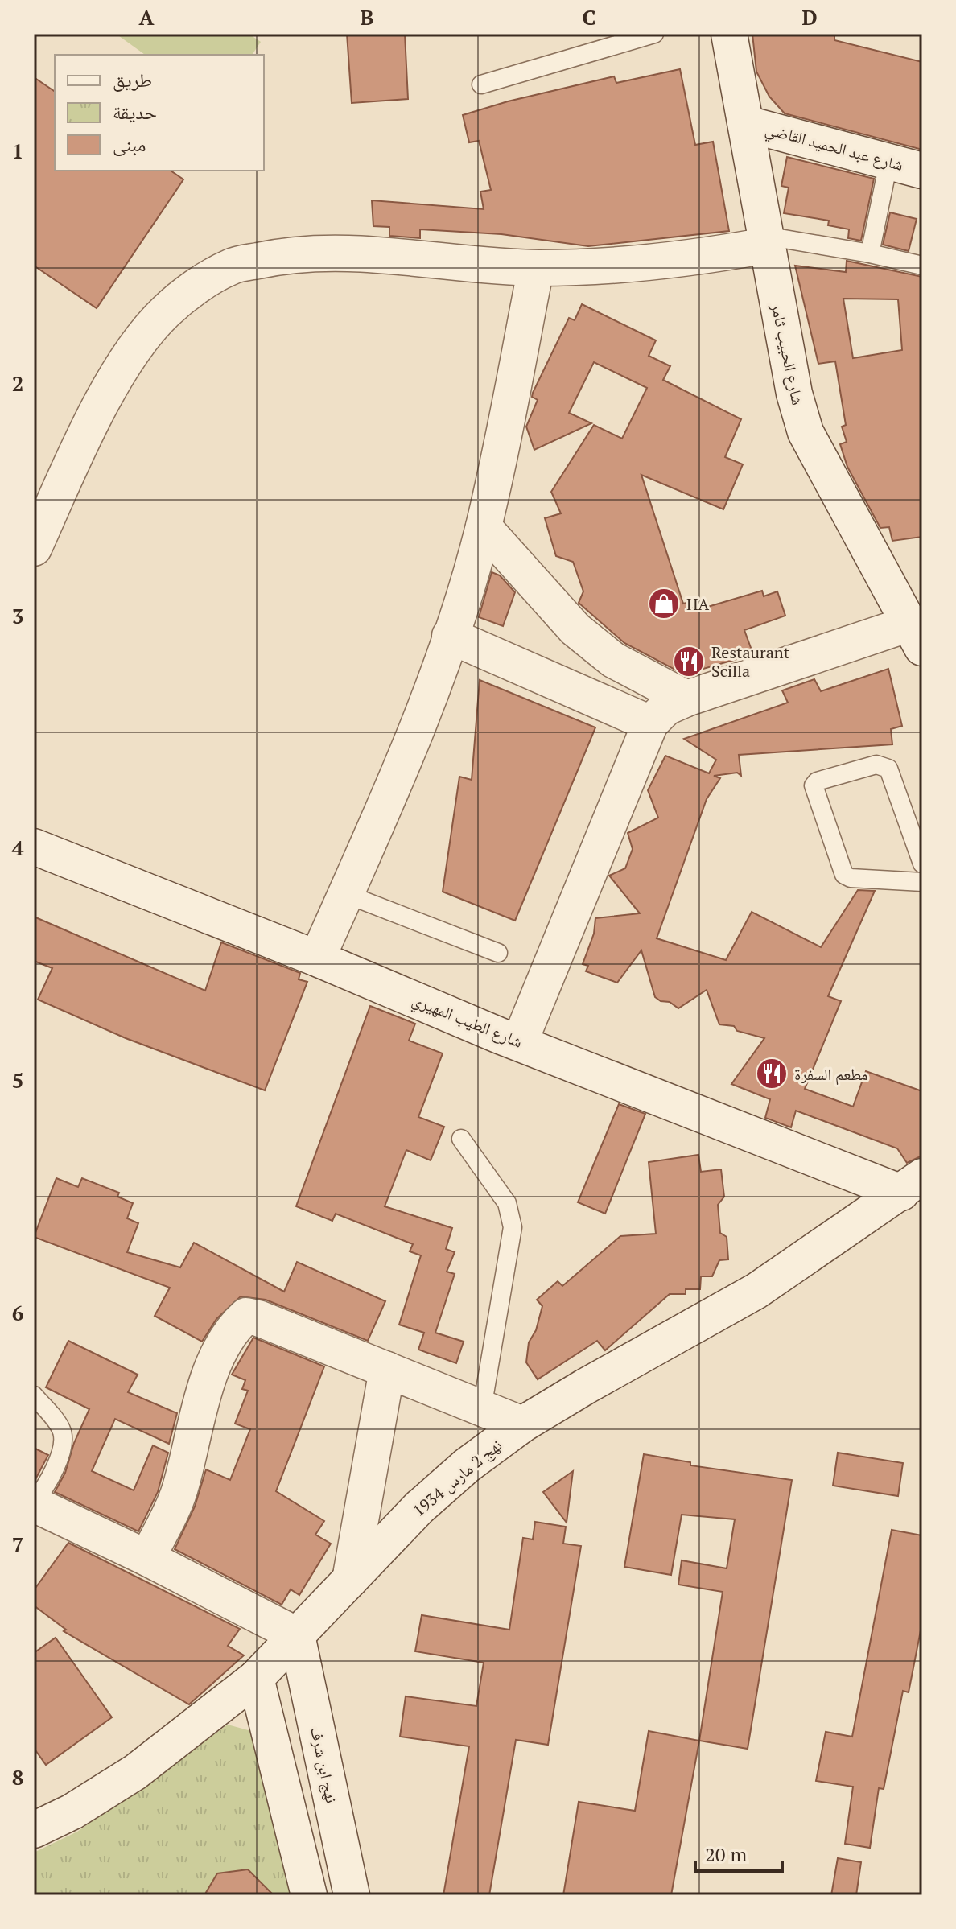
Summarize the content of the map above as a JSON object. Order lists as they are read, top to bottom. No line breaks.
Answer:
{"streets":{"street":["شارع عبد الحميد القاضي","شارع الحبيب ثامر","شارع الطيب المهيري","نهج 2 مارس 1934","نهج ابن شرف"]},"crossings":[["شارع عبد الحميد القاضي","شارع الحبيب ثامر"],["شارع الطيب المهيري","نهج 2 مارس 1934"],["نهج 2 مارس 1934","نهج ابن شرف"]],"places":{"shop":["HA"],"restaurant":["Restaurant Scilla","مطعم السفرة"]},"legend":["طريق","حديقة","مبنى"],"scale_bar":"20 m","grid":{"columns":["A","B","C","D"],"rows":["1","2","3","4","5","6","7","8"]}}
